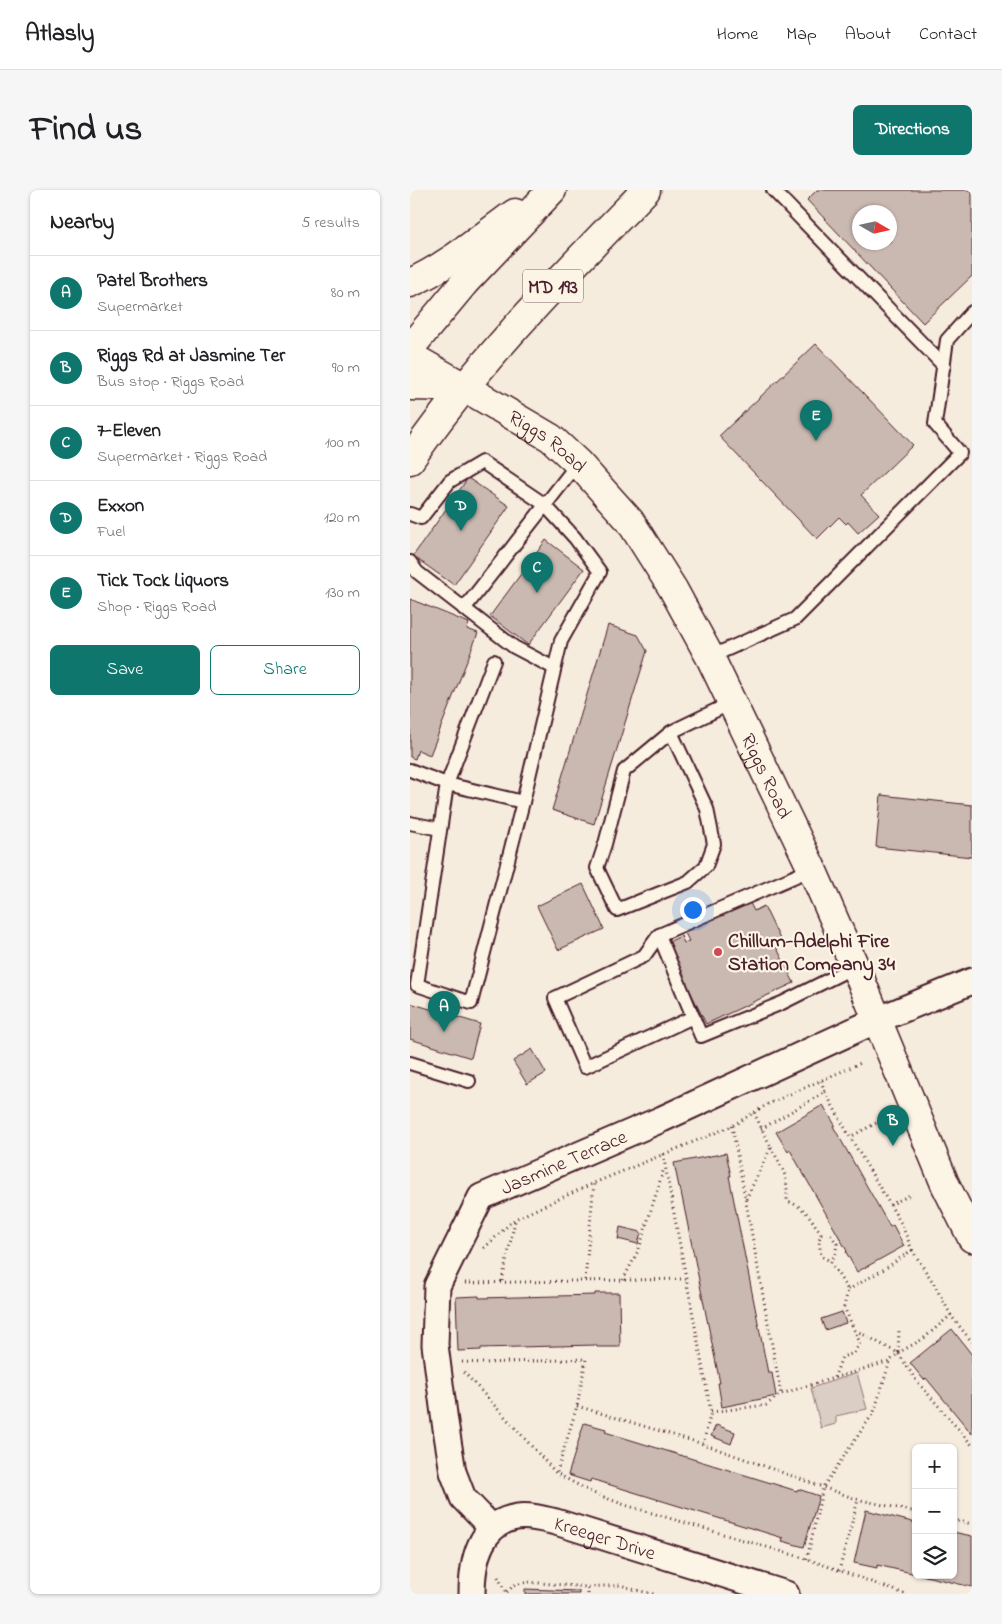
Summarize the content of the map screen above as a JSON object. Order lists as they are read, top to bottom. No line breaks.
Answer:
{"streets":{"main road":["MD 193","Riggs Road"],"street":["Jasmine Terrace","Kreeger Drive"]},"crossings":[["MD 193","Riggs Road"],["Riggs Road","Jasmine Terrace"],["Jasmine Terrace","Kreeger Drive"]],"places":["Chillum-Adelphi Fire Station Company 34"],"north":"right","page":{"header":"Atlasly","nav":["Home","Map","About","Contact"],"title":"Find us","buttons":["Directions",["Save","Share"]],"heading":["Nearby","5 results"],"list":[{"mark":"A","name":"Patel Brothers","note":"Supermarket","value":"80 m"},{"mark":"B","name":"Riggs Rd at Jasmine Ter","note":"Bus stop · Riggs Road","value":"90 m"},{"mark":"C","name":"7-Eleven","note":"Supermarket · Riggs Road","value":"100 m"},{"mark":"D","name":"Exxon","note":"Fuel","value":"120 m"},{"mark":"E","name":"Tick Tock Liquors","note":"Shop · Riggs Road","value":"130 m"}],"pins":["E","D","C","A","B"],"map_buttons":["+","−"]}}
